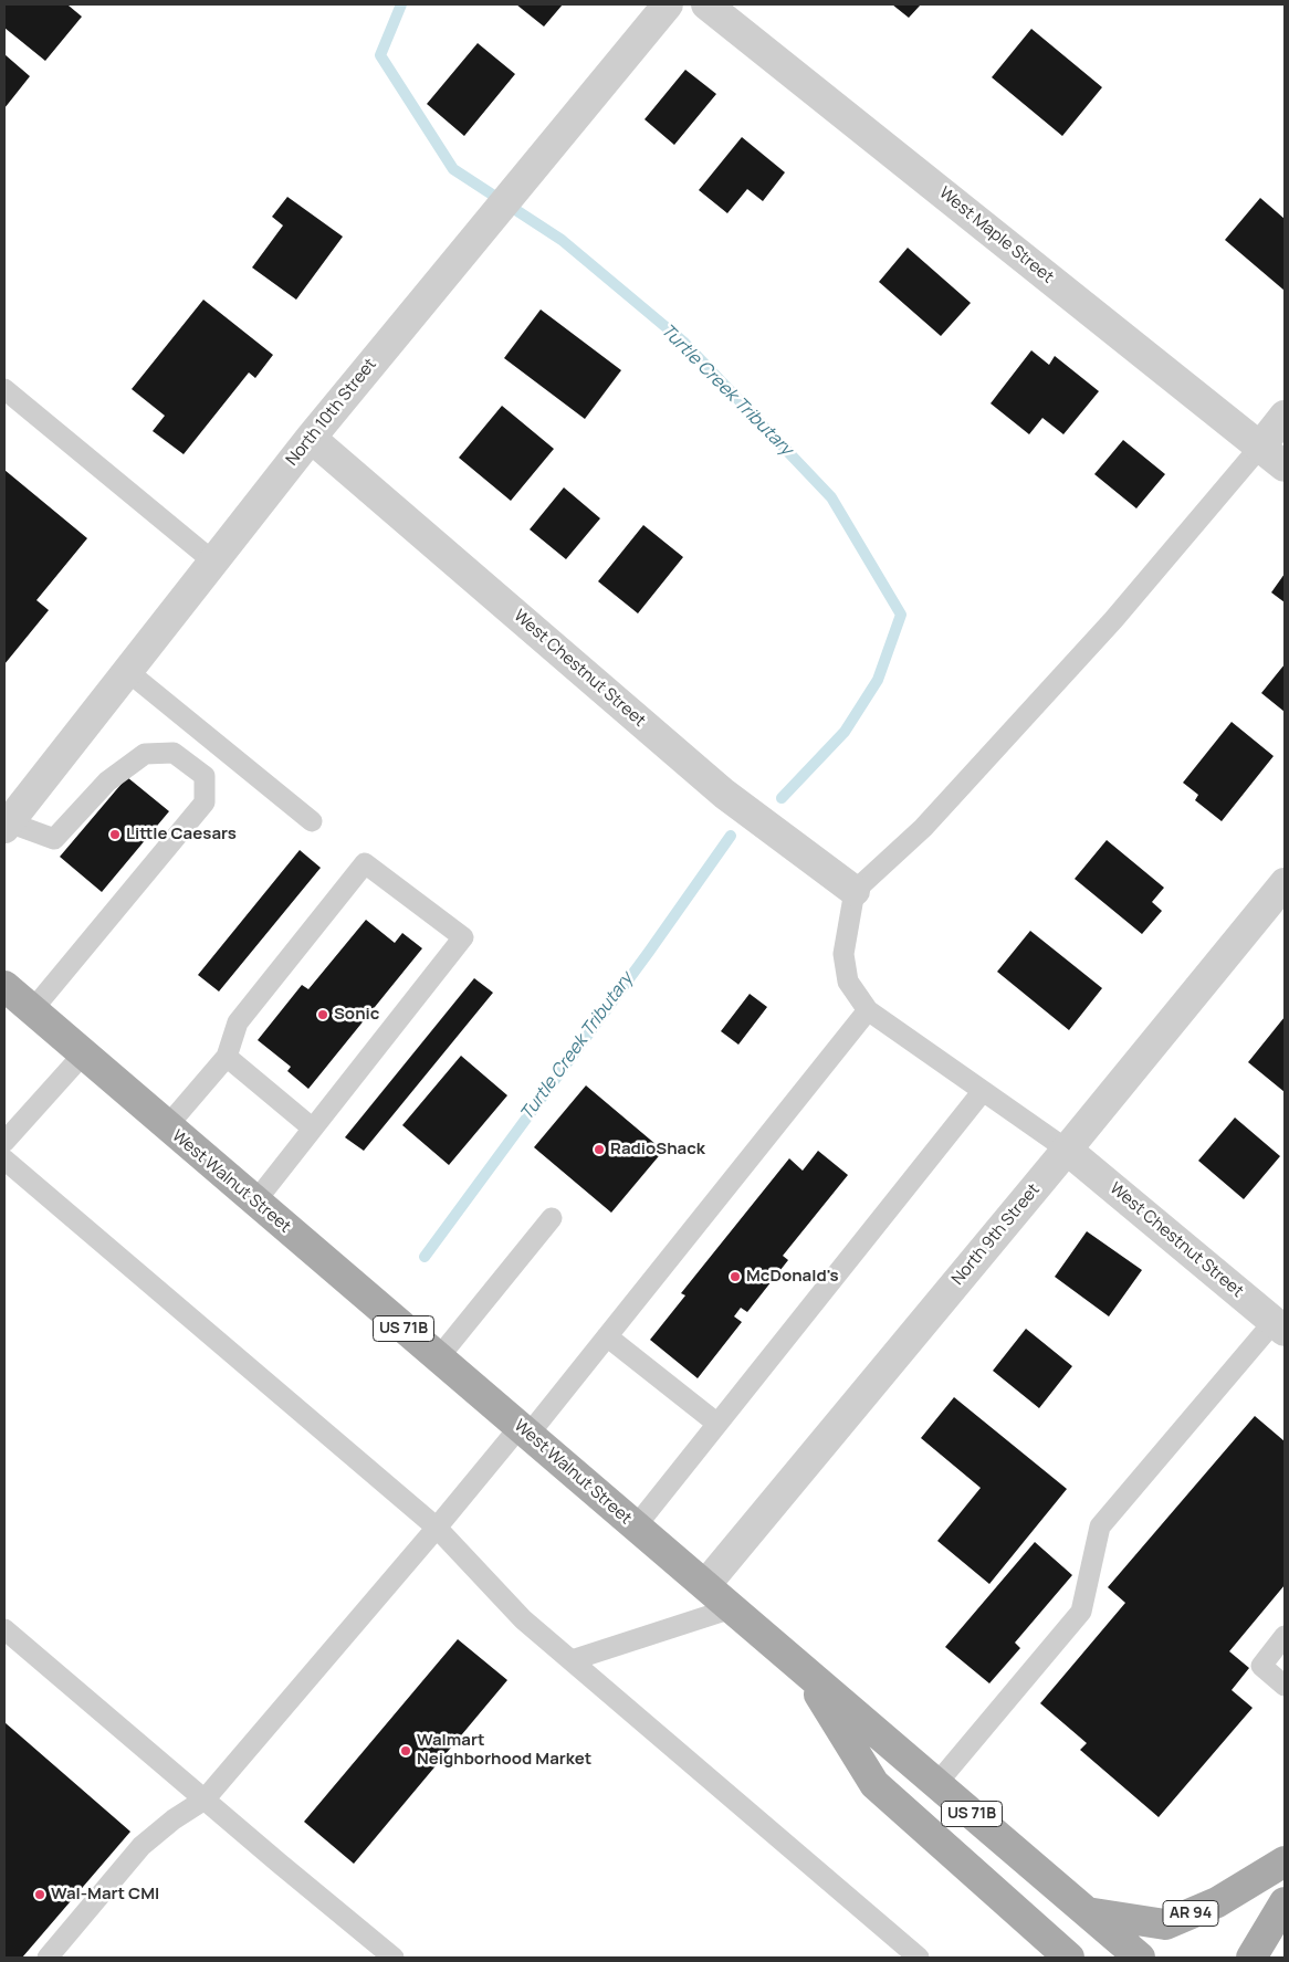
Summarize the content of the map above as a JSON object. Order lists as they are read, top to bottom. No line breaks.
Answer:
{"streets":{"main road":["West Walnut Street","US 71B","AR 94"],"street":["West Maple Street","North 10th Street","West Chestnut Street","North 9th Street"]},"crossings":[["North 10th Street","West Chestnut Street"],["West Chestnut Street","North 9th Street"],["West Walnut Street","North 9th Street"],["West Walnut Street","US 71B"],["West Walnut Street","AR 94"]],"water":["Turtle Creek Tributary"],"places":["Little Caesars","Sonic","RadioShack","McDonald's","Walmart Neighborhood Market","Wal-Mart CMI"]}
